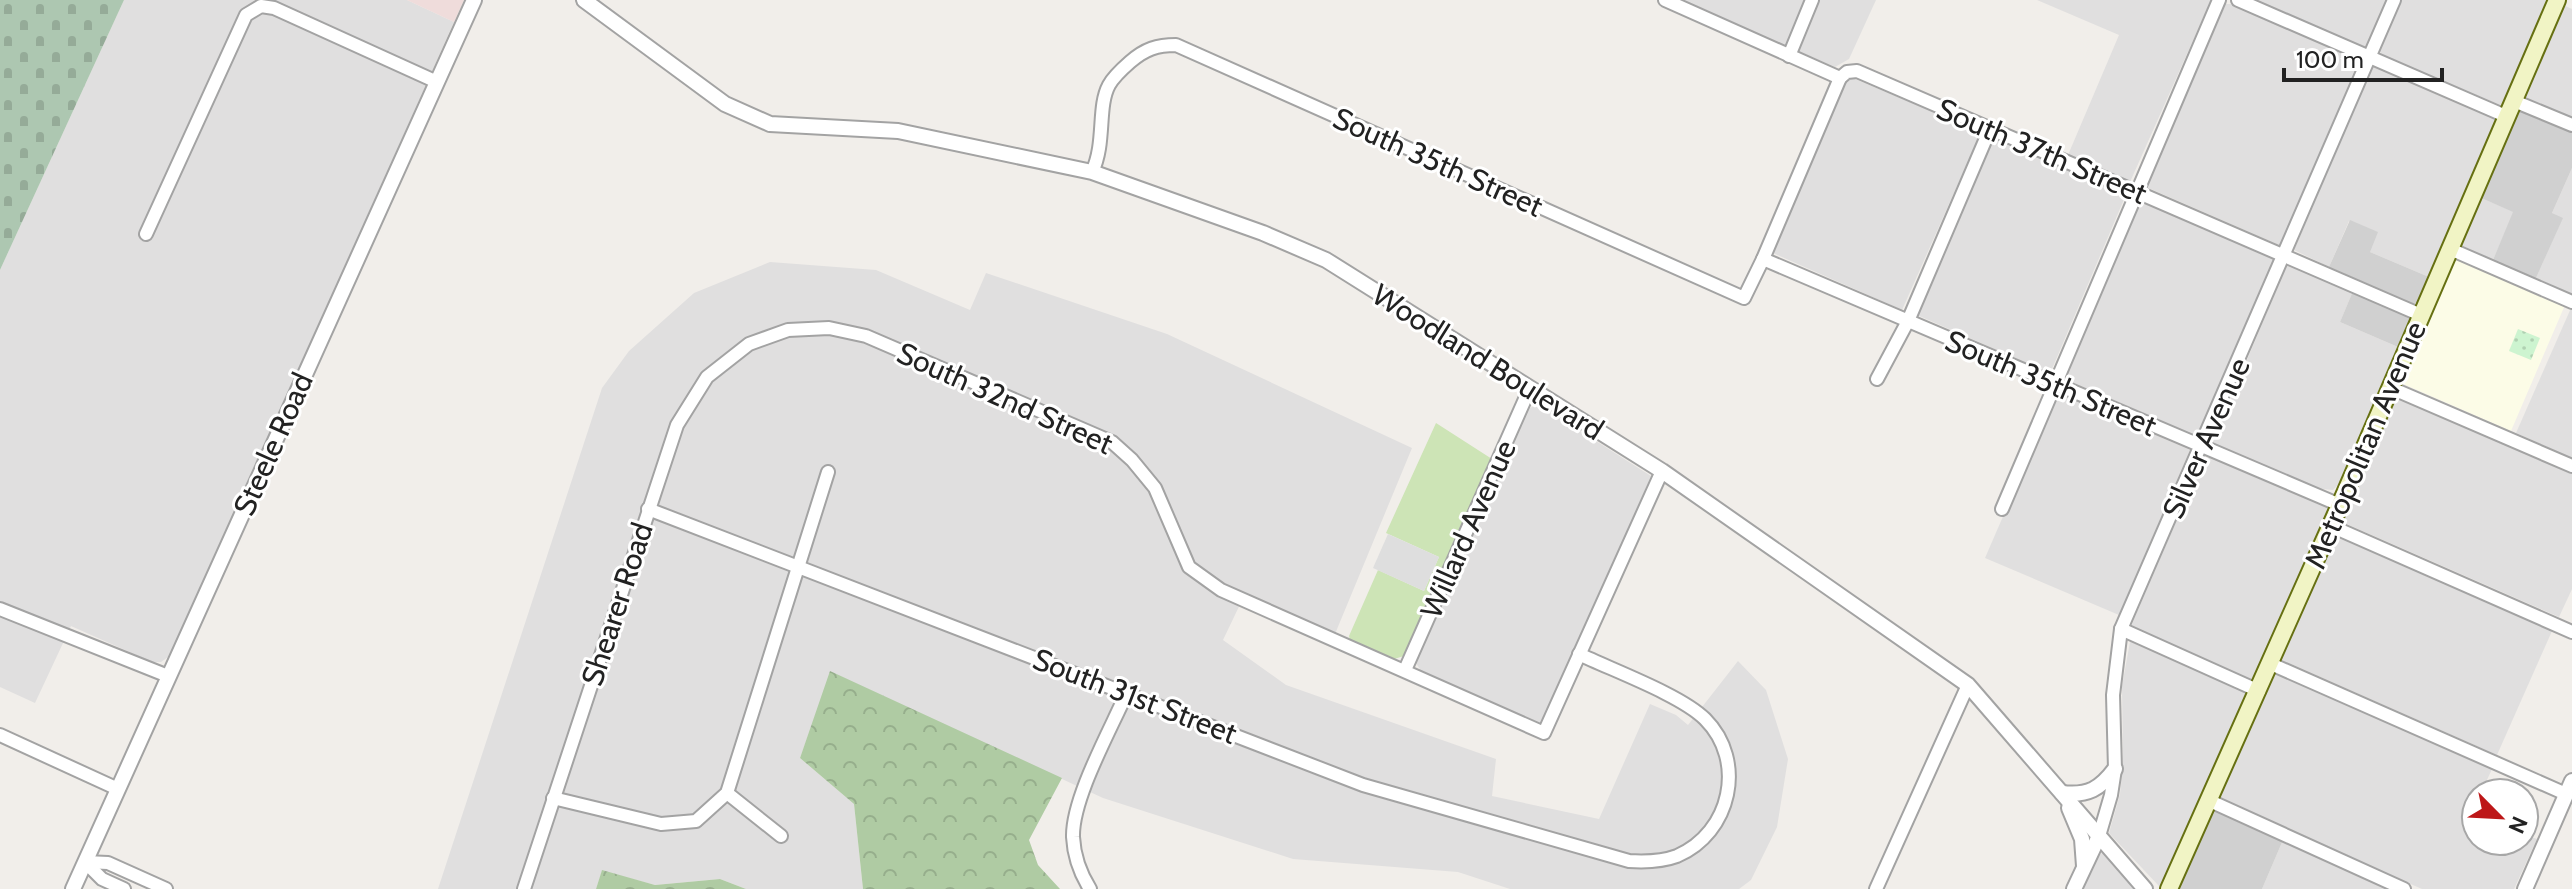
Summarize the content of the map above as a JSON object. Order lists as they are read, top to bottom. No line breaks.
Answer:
{"streets":{"main road":["Metropolitan Avenue"],"street":["South 37th Street","South 35th Street","Woodland Boulevard","South 32nd Street","Silver Avenue","Steele Road","Willard Avenue","Shearer Road","South 31st Street"]},"crossings":[["South 37th Street","Silver Avenue"],["South 37th Street","Metropolitan Avenue"],["South 35th Street","Woodland Boulevard"],["South 35th Street","Silver Avenue"],["South 35th Street","Metropolitan Avenue"],["Woodland Boulevard","Silver Avenue"],["Woodland Boulevard","Willard Avenue"],["South 32nd Street","Willard Avenue"],["South 32nd Street","Shearer Road"],["South 32nd Street","South 31st Street"],["Shearer Road","South 31st Street"]],"scale_bar":"100 m","north":"bottom right"}
